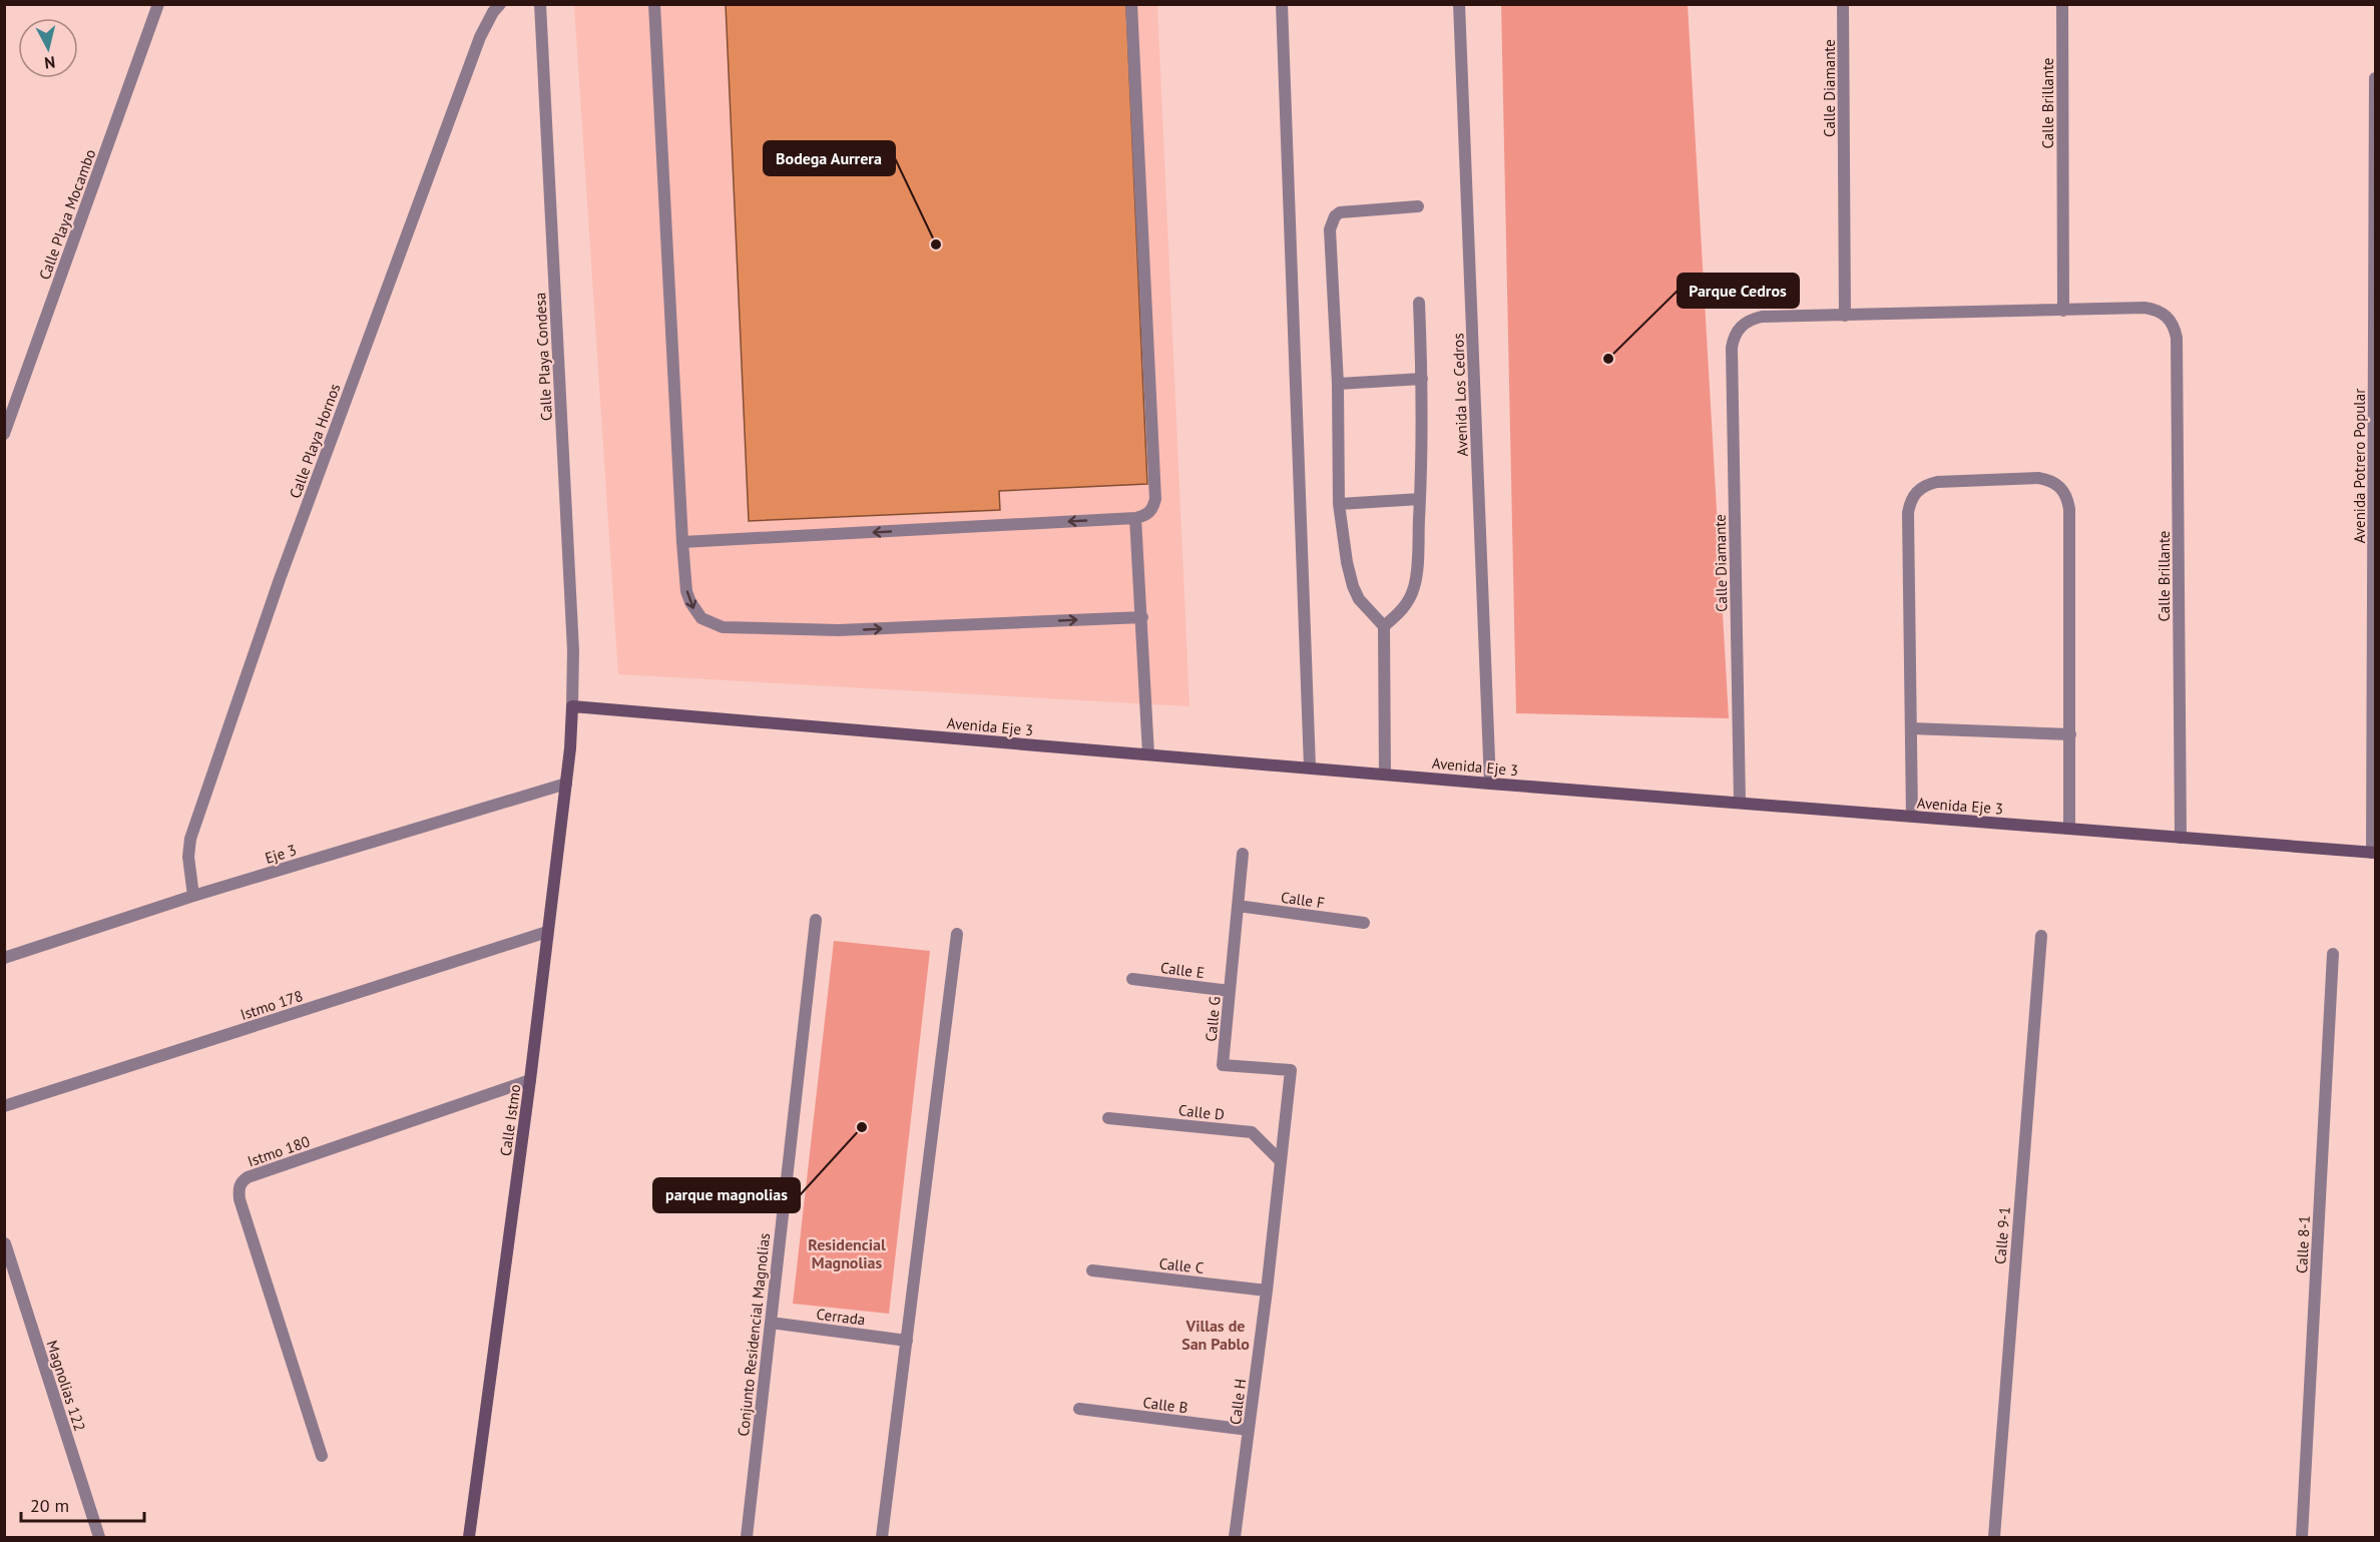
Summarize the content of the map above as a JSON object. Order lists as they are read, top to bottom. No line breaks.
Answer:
{"streets":{"street":["Calle Diamante","Calle Brillante","Calle Playa Mocambo","Calle Playa Condesa","Avenida Los Cedros","Calle Playa Hornos","Avenida Potrero Popular","Avenida Eje 3","Eje 3","Calle F","Calle E","Istmo 178","Calle G","Calle D","Calle Istmo","Istmo 180","Calle 9-1","Calle 8-1","Calle C","Cerrada","Conjunto Residencial Magnolias","Magnolias 122","Calle H","Calle B"]},"crossings":[["Calle Diamante","Avenida Eje 3"],["Calle Brillante","Avenida Eje 3"],["Calle Playa Condesa","Avenida Eje 3"],["Calle Playa Condesa","Calle Istmo"],["Avenida Los Cedros","Avenida Eje 3"],["Calle Playa Hornos","Eje 3"],["Avenida Potrero Popular","Avenida Eje 3"],["Avenida Eje 3","Calle Istmo"],["Eje 3","Calle Istmo"],["Calle F","Calle G"],["Calle E","Calle G"],["Istmo 178","Calle Istmo"],["Calle G","Calle D"],["Calle G","Calle H"],["Calle D","Calle H"],["Calle Istmo","Istmo 180"],["Calle C","Calle H"],["Cerrada","Conjunto Residencial Magnolias"],["Calle H","Calle B"]],"districts":["Residencial Magnolias","Villas de San Pablo"],"places":["Bodega Aurrera","Parque Cedros","parque magnolias"],"scale_bar":"20 m","north":"bottom"}
